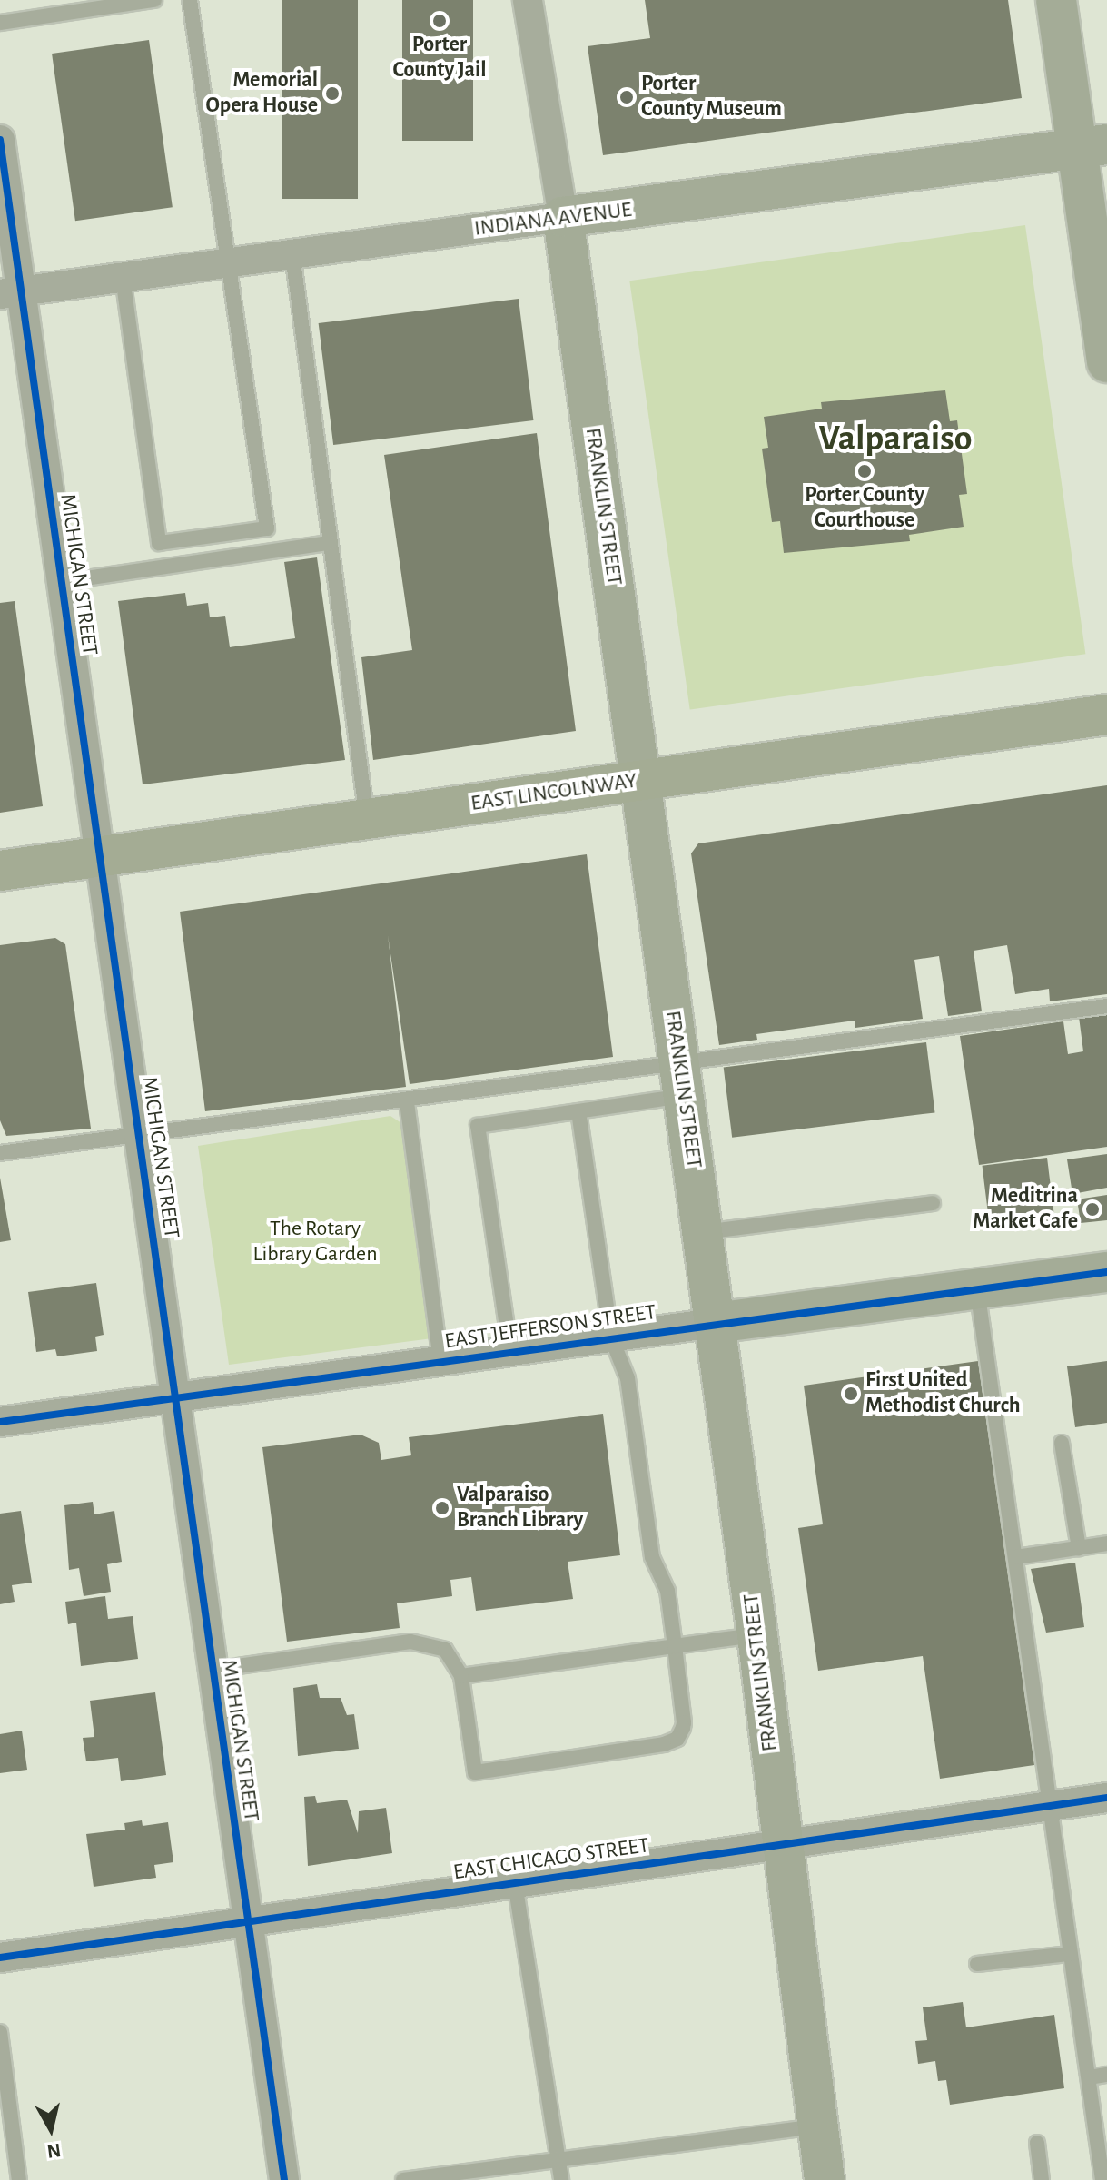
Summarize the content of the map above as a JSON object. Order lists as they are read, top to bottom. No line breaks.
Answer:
{"streets":{"main road":["INDIANA AVENUE","FRANKLIN STREET","EAST LINCOLNWAY","EAST JEFFERSON STREET"],"street":["MICHIGAN STREET","EAST CHICAGO STREET"]},"crossings":[["INDIANA AVENUE","FRANKLIN STREET"],["INDIANA AVENUE","MICHIGAN STREET"],["FRANKLIN STREET","EAST LINCOLNWAY"],["FRANKLIN STREET","EAST JEFFERSON STREET"],["FRANKLIN STREET","EAST CHICAGO STREET"],["MICHIGAN STREET","EAST LINCOLNWAY"],["MICHIGAN STREET","EAST JEFFERSON STREET"],["MICHIGAN STREET","EAST CHICAGO STREET"]],"districts":["Valparaiso"],"parks":["The Rotary Library Garden"],"places":["Porter County Jail","Memorial Opera House","Porter County Museum","Porter County Courthouse","Meditrina Market Cafe","First United Methodist Church","Valparaiso Branch Library"],"north":"bottom"}
